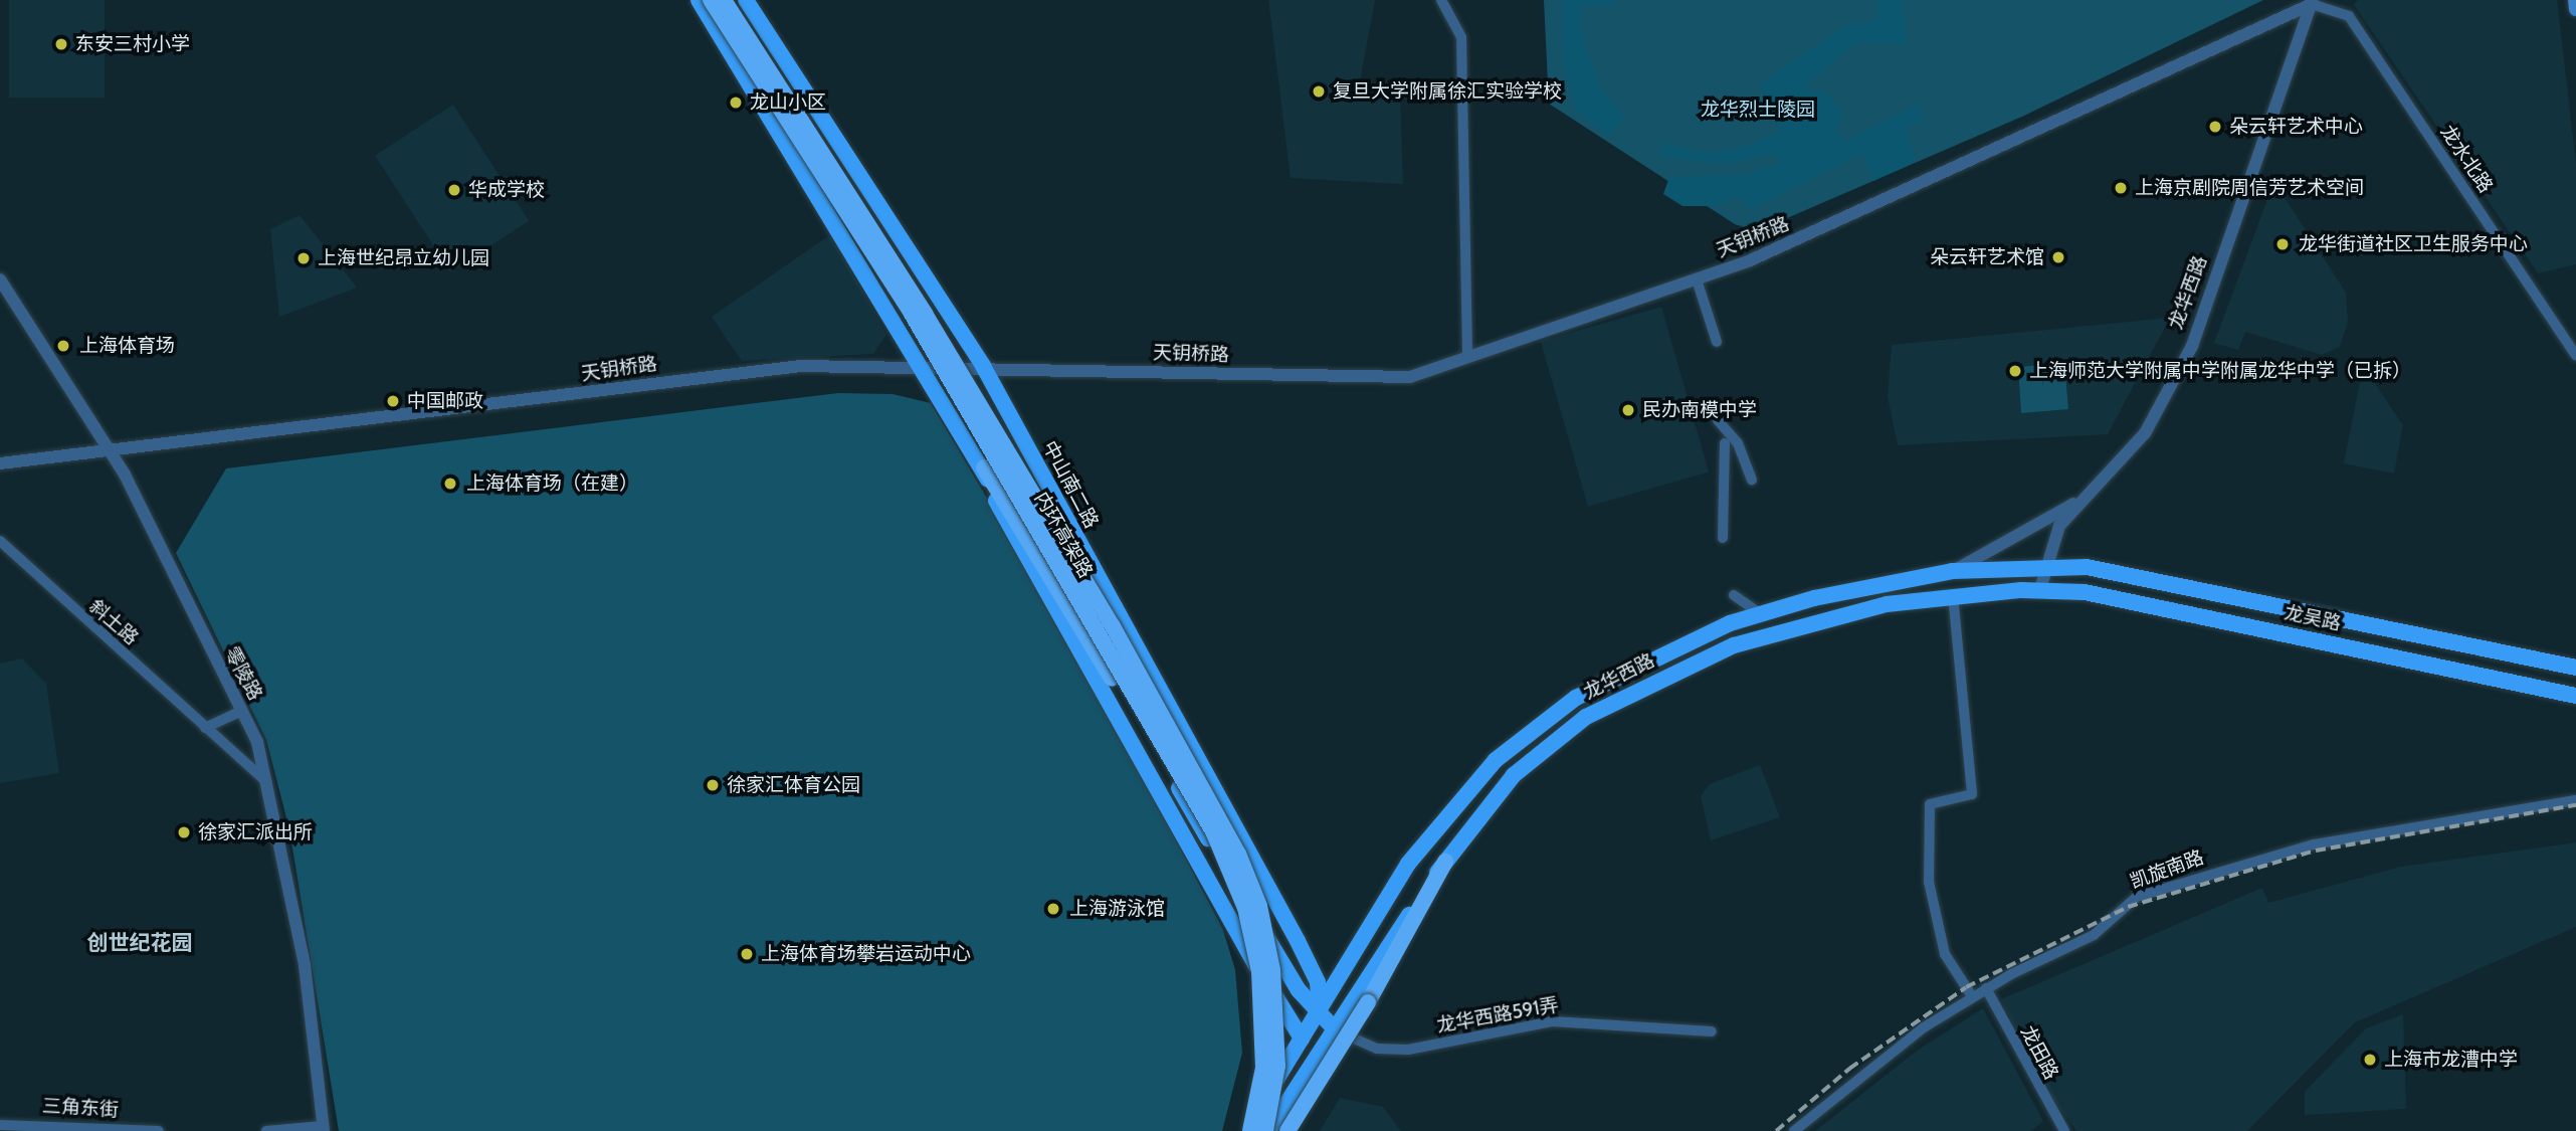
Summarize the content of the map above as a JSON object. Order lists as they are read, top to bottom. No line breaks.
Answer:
{"streets":{"highway":["内环高架路"],"main road":["龙华西路","中山南二路","龙吴路"],"street":["龙水北路","天钥桥路","斜土路","零陵路","凯旋南路","龙华西路591弄","龙田路","三角东街"]},"crossings":[["龙水北路","天钥桥路"],["龙水北路","龙华西路"],["天钥桥路","龙华西路"],["天钥桥路","中山南二路"],["天钥桥路","零陵路"],["龙华西路","中山南二路"],["龙华西路","龙吴路"],["龙华西路","龙华西路591弄"],["中山南二路","龙华西路591弄"],["斜土路","零陵路"],["凯旋南路","龙田路"]],"districts":["创世纪花园"],"parks":["龙华烈士陵园"],"places":["东安三村小学","复旦大学附属徐汇实验学校","龙山小区","朵云轩艺术中心","上海京剧院周信芳艺术空间","华成学校","龙华街道社区卫生服务中心","朵云轩艺术馆","上海世纪昂立幼儿园","上海体育场","上海师范大学附属中学附属龙华中学（已拆）","中国邮政","民办南模中学","上海体育场（在建）","徐家汇体育公园","徐家汇派出所","上海游泳馆","上海体育场攀岩运动中心","上海市龙漕中学"]}
